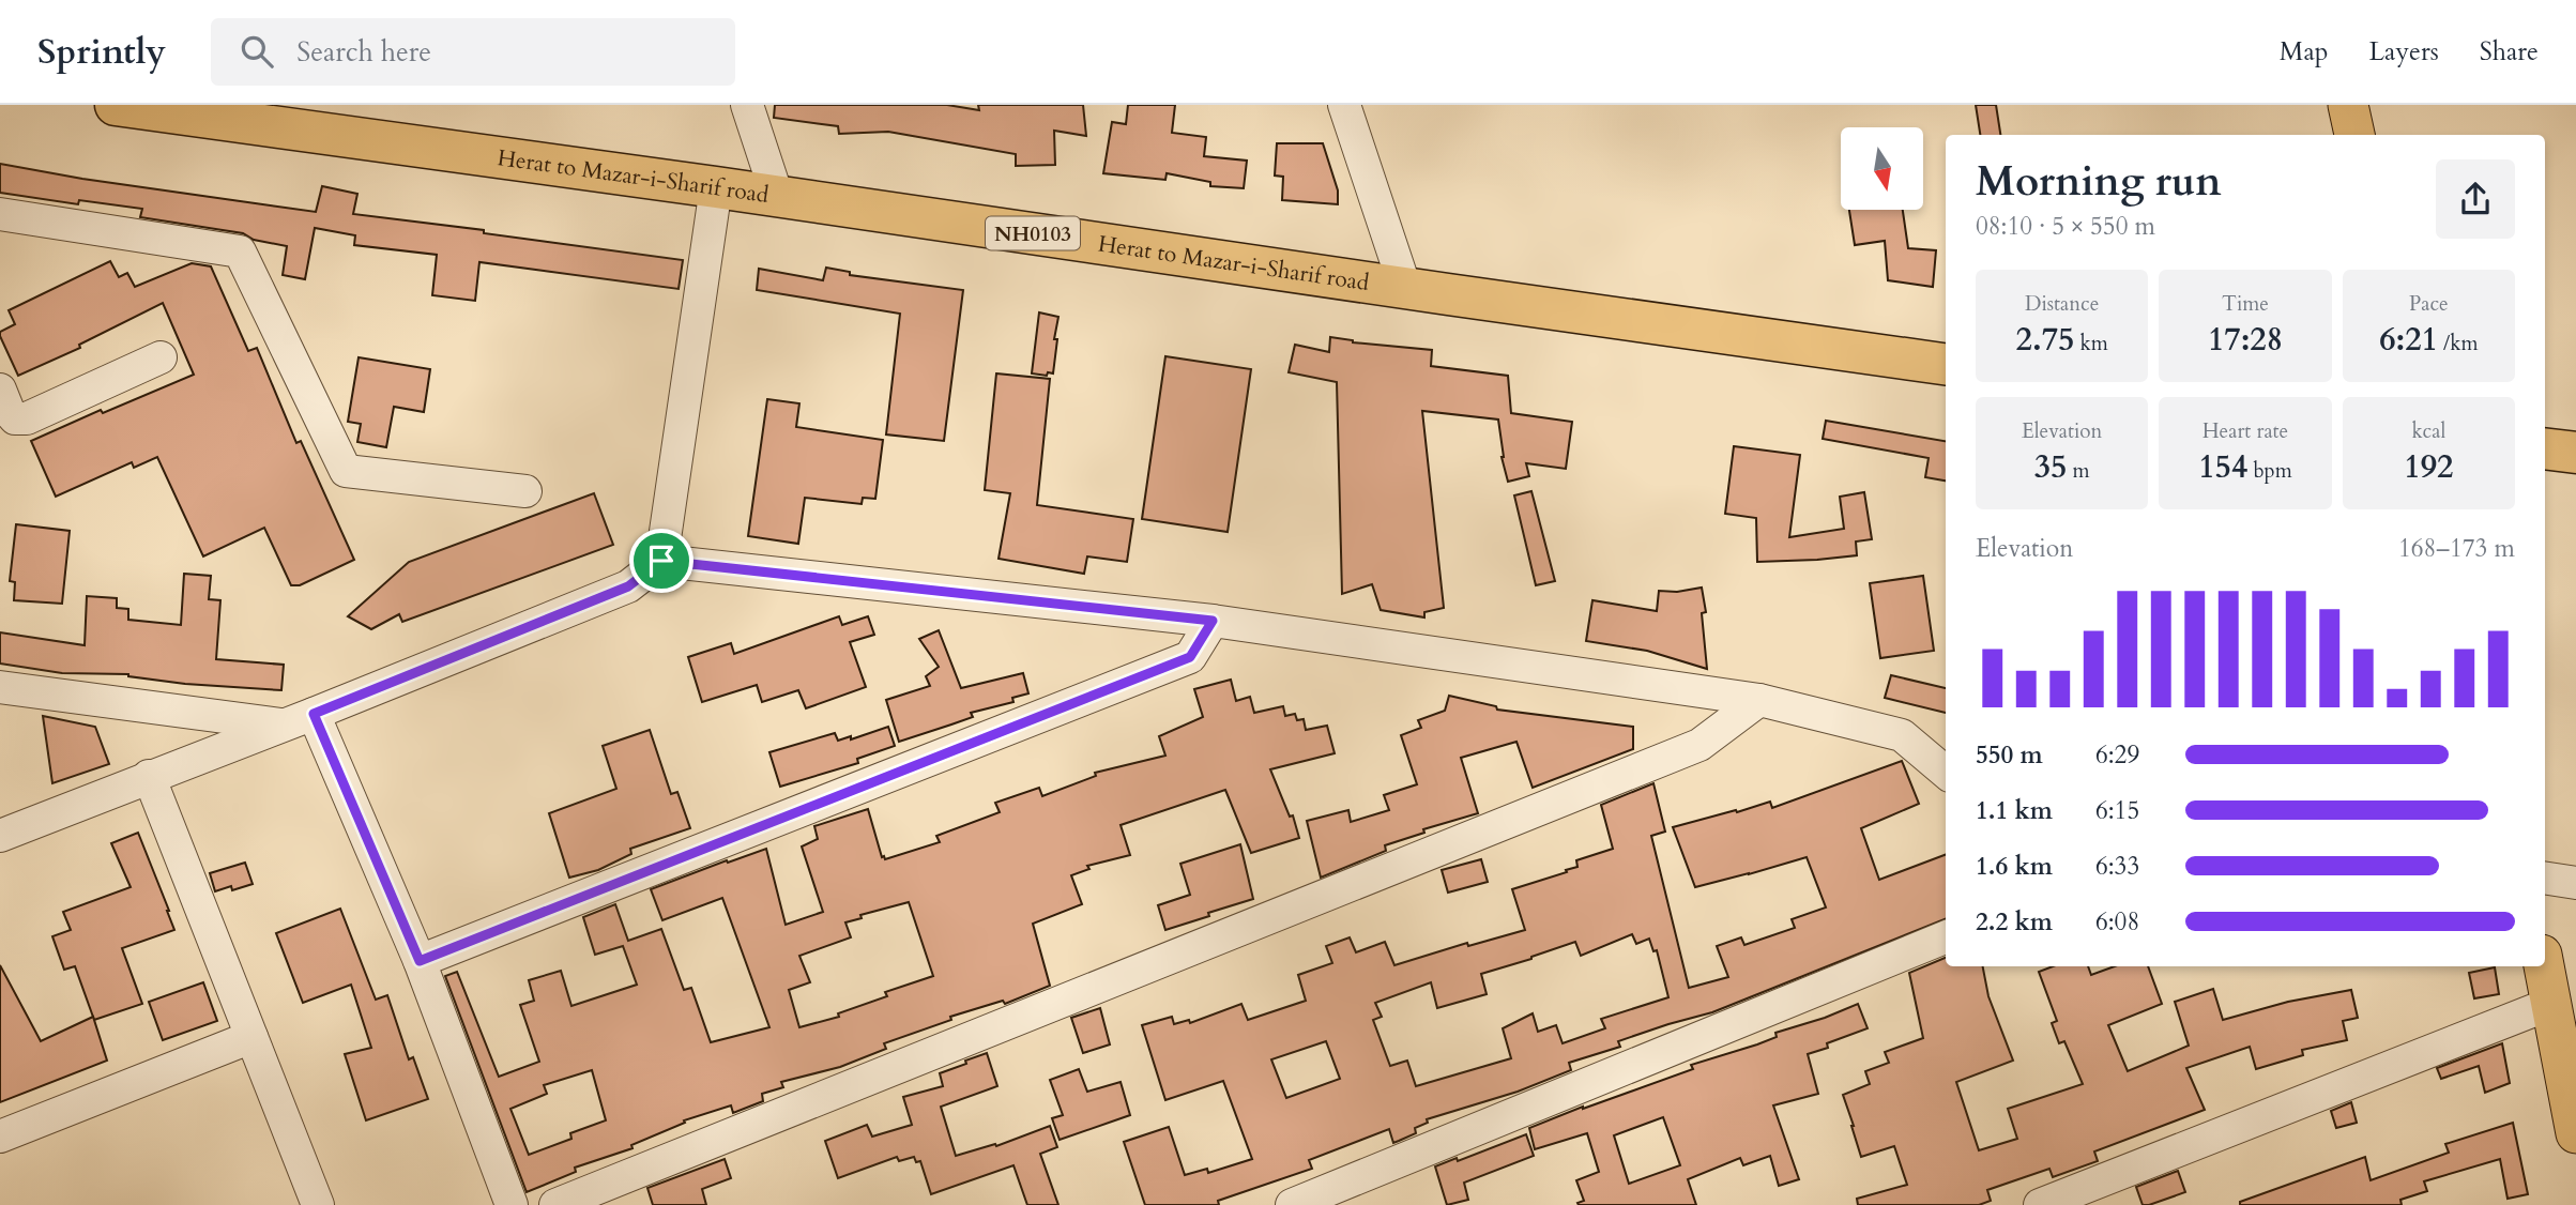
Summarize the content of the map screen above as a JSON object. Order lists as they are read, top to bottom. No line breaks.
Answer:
{"streets":{"highway":["Herat to Mazar-i-Sharif road","NH0103"]},"north":"bottom","page":{"header":"Sprintly","search":"Search here","nav":["Map","Layers","Share"],"heading":["Morning run","08:10 · 5 × 550 m"],"stats":[["Distance","2.75 km"],["Time","17:28"],["Pace","6:21 /km"],["Elevation","35 m"],["Heart rate","154 bpm"],["kcal","192"]],"chart":["Elevation","168–173 m"],"list":[{"name":"550 m","note":"6:29"},{"name":"1.1 km","note":"6:15"},{"name":"1.6 km","note":"6:33"},{"name":"2.2 km","note":"6:08"}]}}
